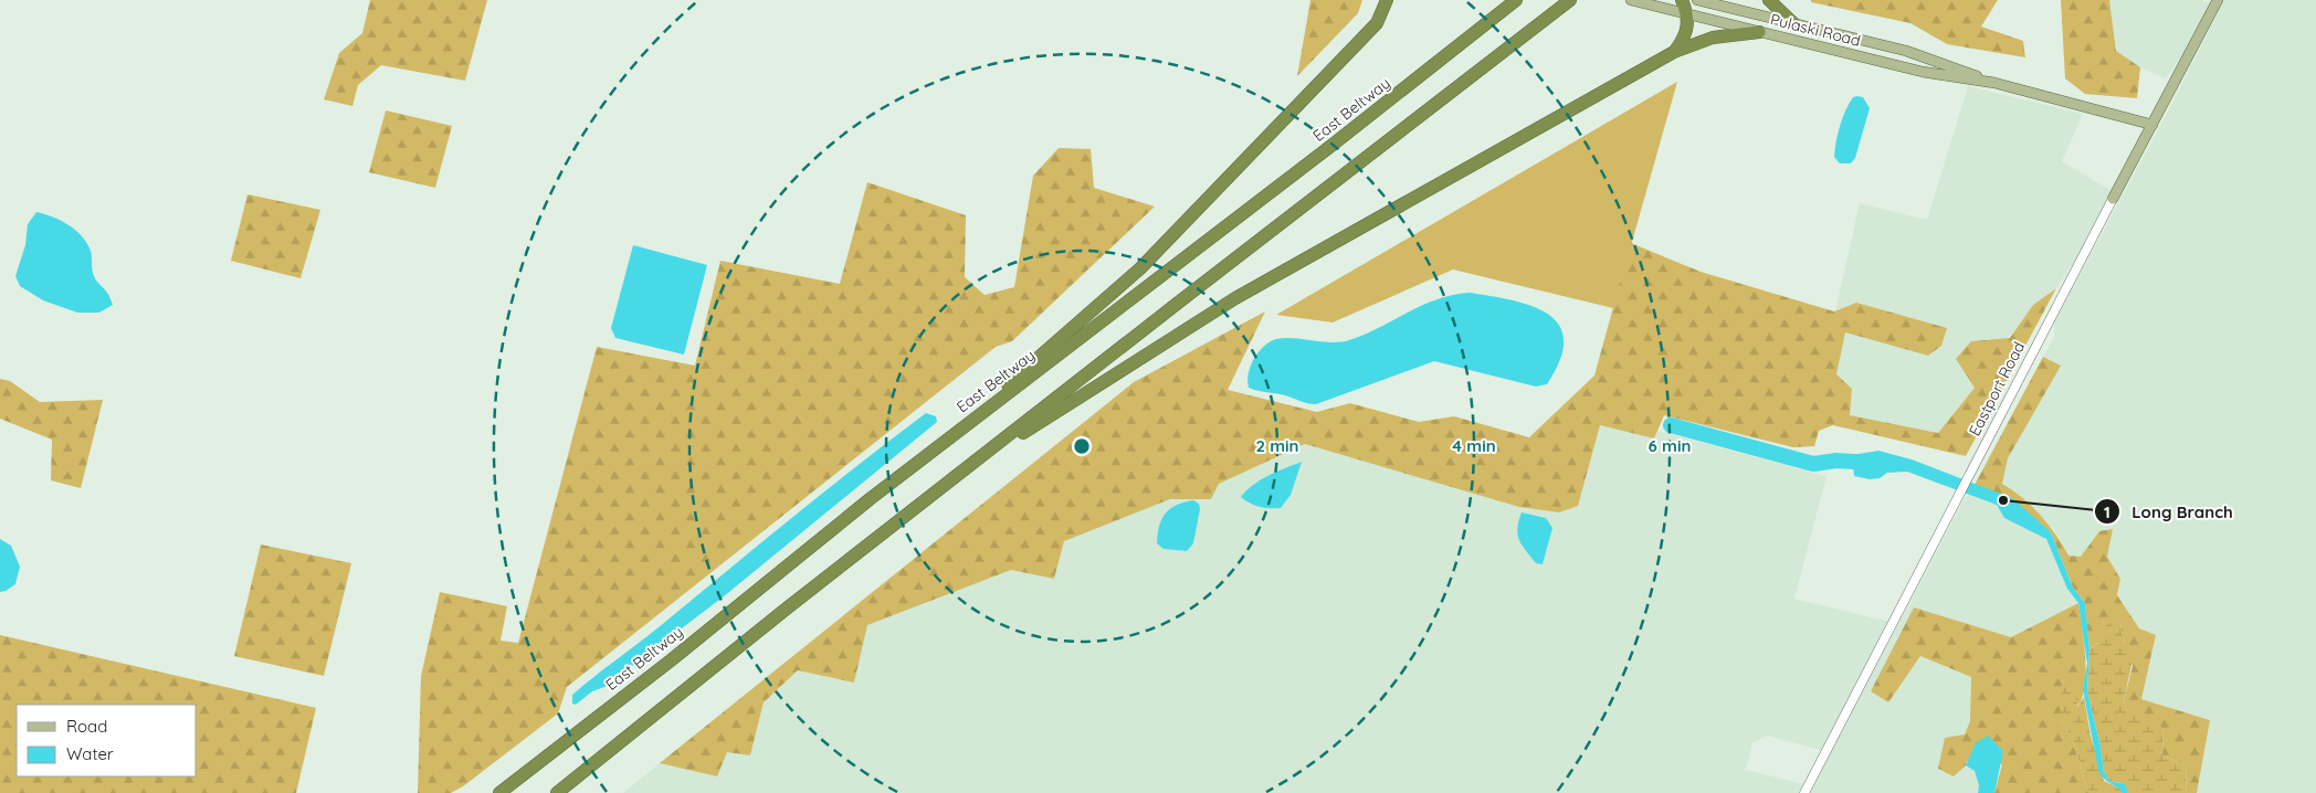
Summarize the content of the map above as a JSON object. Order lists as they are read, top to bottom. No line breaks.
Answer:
{"streets":{"highway":["East Beltway"],"main road":["Pulaski Road","Eastport Road"]},"crossings":[["Pulaski Road","Eastport Road"]],"places":["Long Branch"],"legend":["Road","Water"],"rings":["2 min","4 min","6 min"]}
